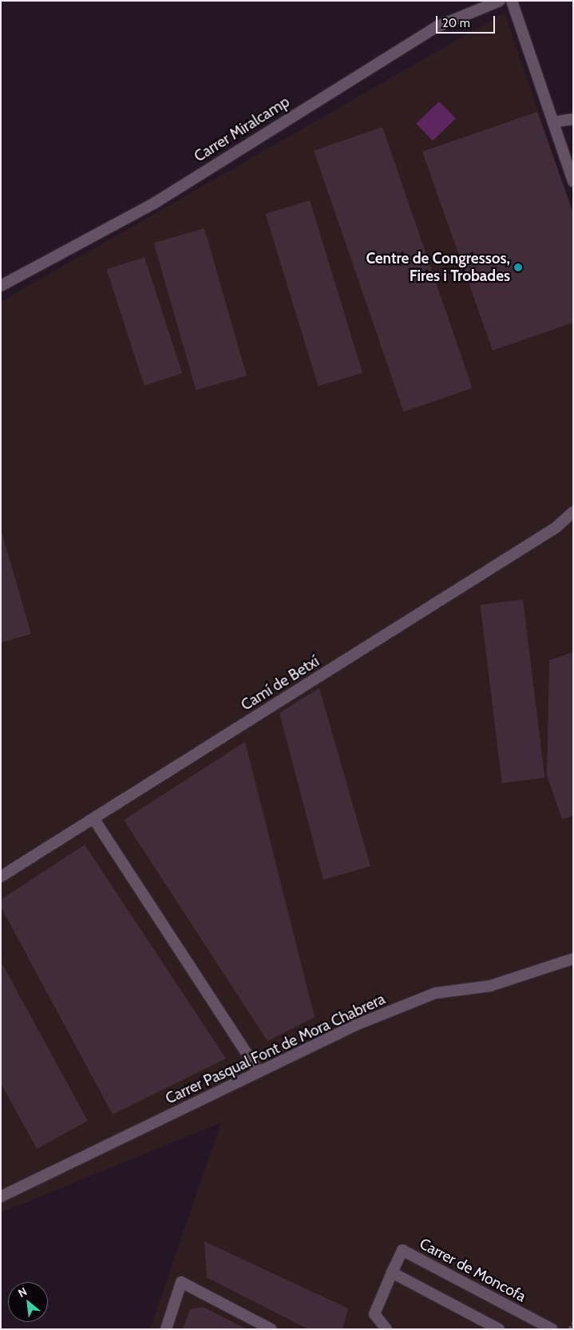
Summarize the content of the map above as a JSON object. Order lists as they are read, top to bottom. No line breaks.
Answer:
{"streets":{"street":["Carrer Miralcamp","Camí de Betxí","Carrer Pasqual Font de Mora Chabrera","Carrer de Moncofa"]},"places":["Centre de Congressos, Fires i Trobades"],"scale_bar":"20 m","north":"top left"}
